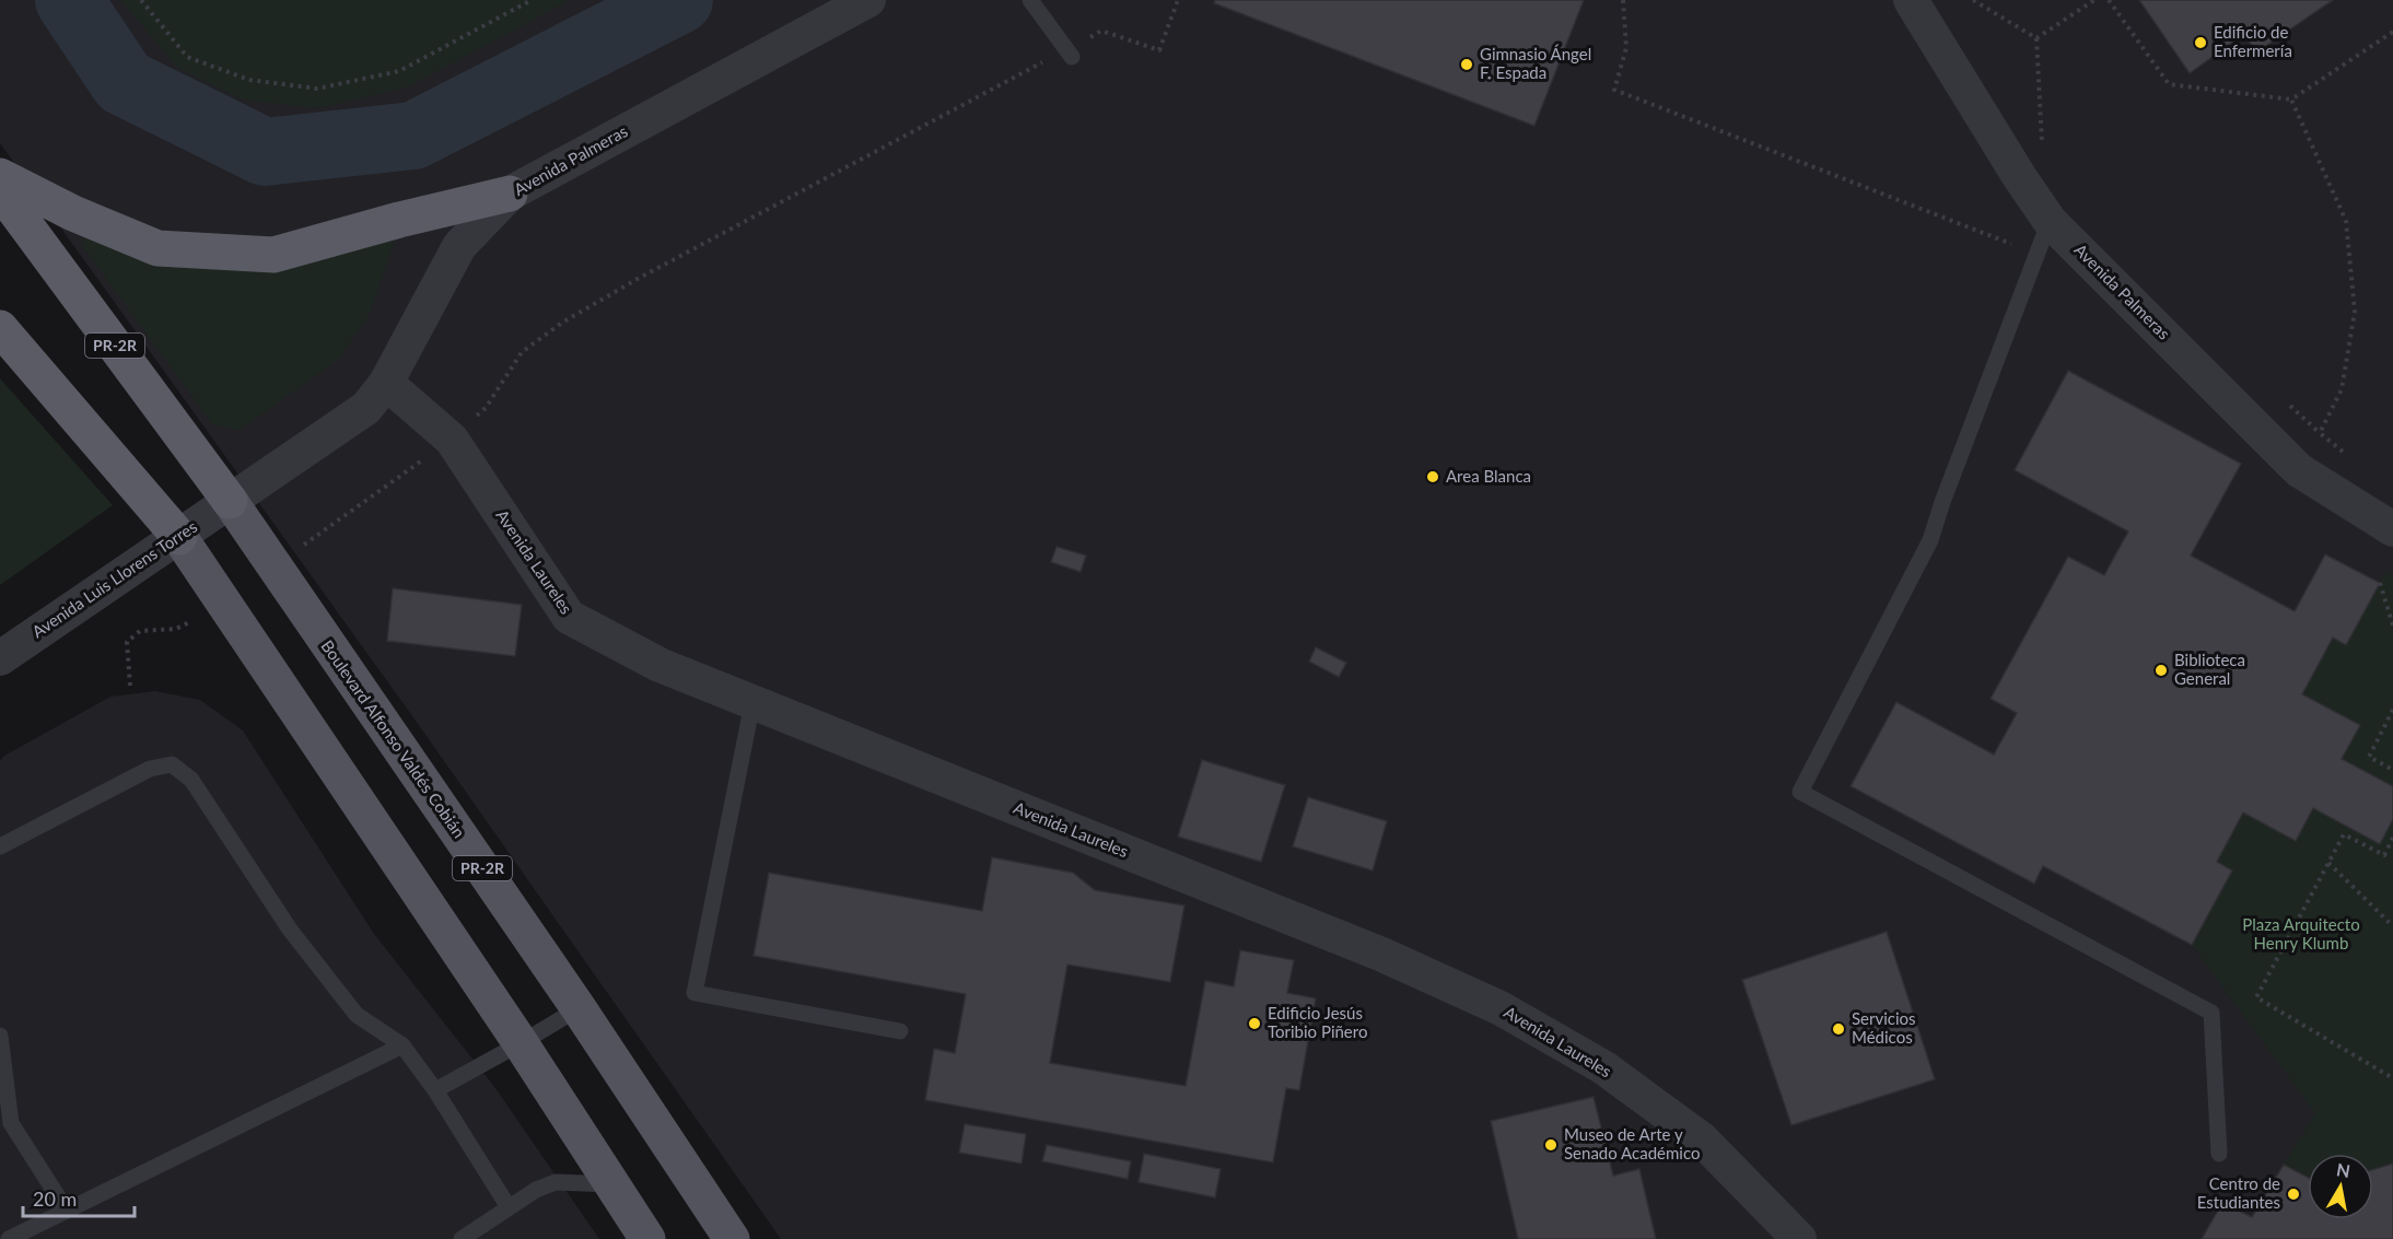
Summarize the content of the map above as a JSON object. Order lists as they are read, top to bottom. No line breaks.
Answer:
{"streets":{"highway":["PR-2R"],"main road":["Boulevard Alfonso Valdés Cobián"],"street":["Avenida Palmeras","Avenida Laureles","Avenida Luis Llorens Torres"]},"crossings":[["Avenida Palmeras","PR-2R"],["Avenida Palmeras","Avenida Laureles"],["Avenida Palmeras","Avenida Luis Llorens Torres"],["Avenida Palmeras","Boulevard Alfonso Valdés Cobián"],["PR-2R","Avenida Luis Llorens Torres"],["PR-2R","Boulevard Alfonso Valdés Cobián"],["Avenida Luis Llorens Torres","Boulevard Alfonso Valdés Cobián"]],"parks":["Plaza Arquitecto Henry Klumb"],"places":["Edificio de Enfermería","Gimnasio Ángel F. Espada","Area Blanca","Biblioteca General","Edificio Jesús Toribio Piñero","Servicios Médicos","Museo de Arte y Senado Académico","Centro de Estudiantes"],"scale_bar":"20 m","north":"top"}
